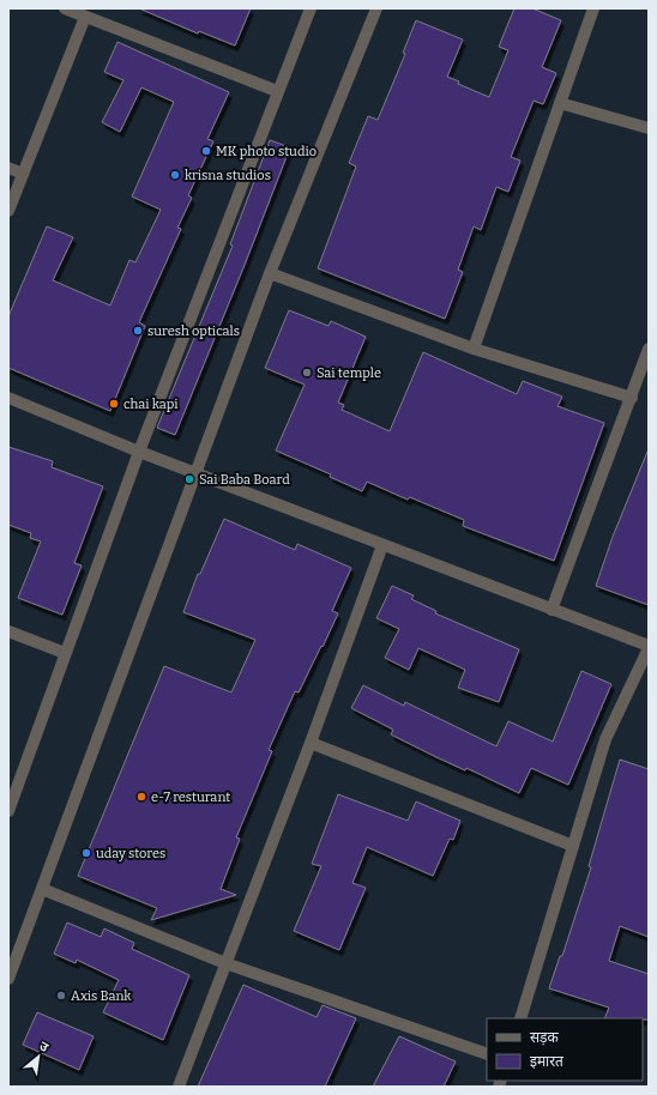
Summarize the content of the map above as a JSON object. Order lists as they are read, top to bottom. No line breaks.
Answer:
{"places":["MK photo studio","krisna studios","suresh opticals","Sai temple","chai kapi","Sai Baba Board","e-7 resturant","uday stores","Axis Bank"],"legend":["सड़क","इमारत"],"north":"top right"}
